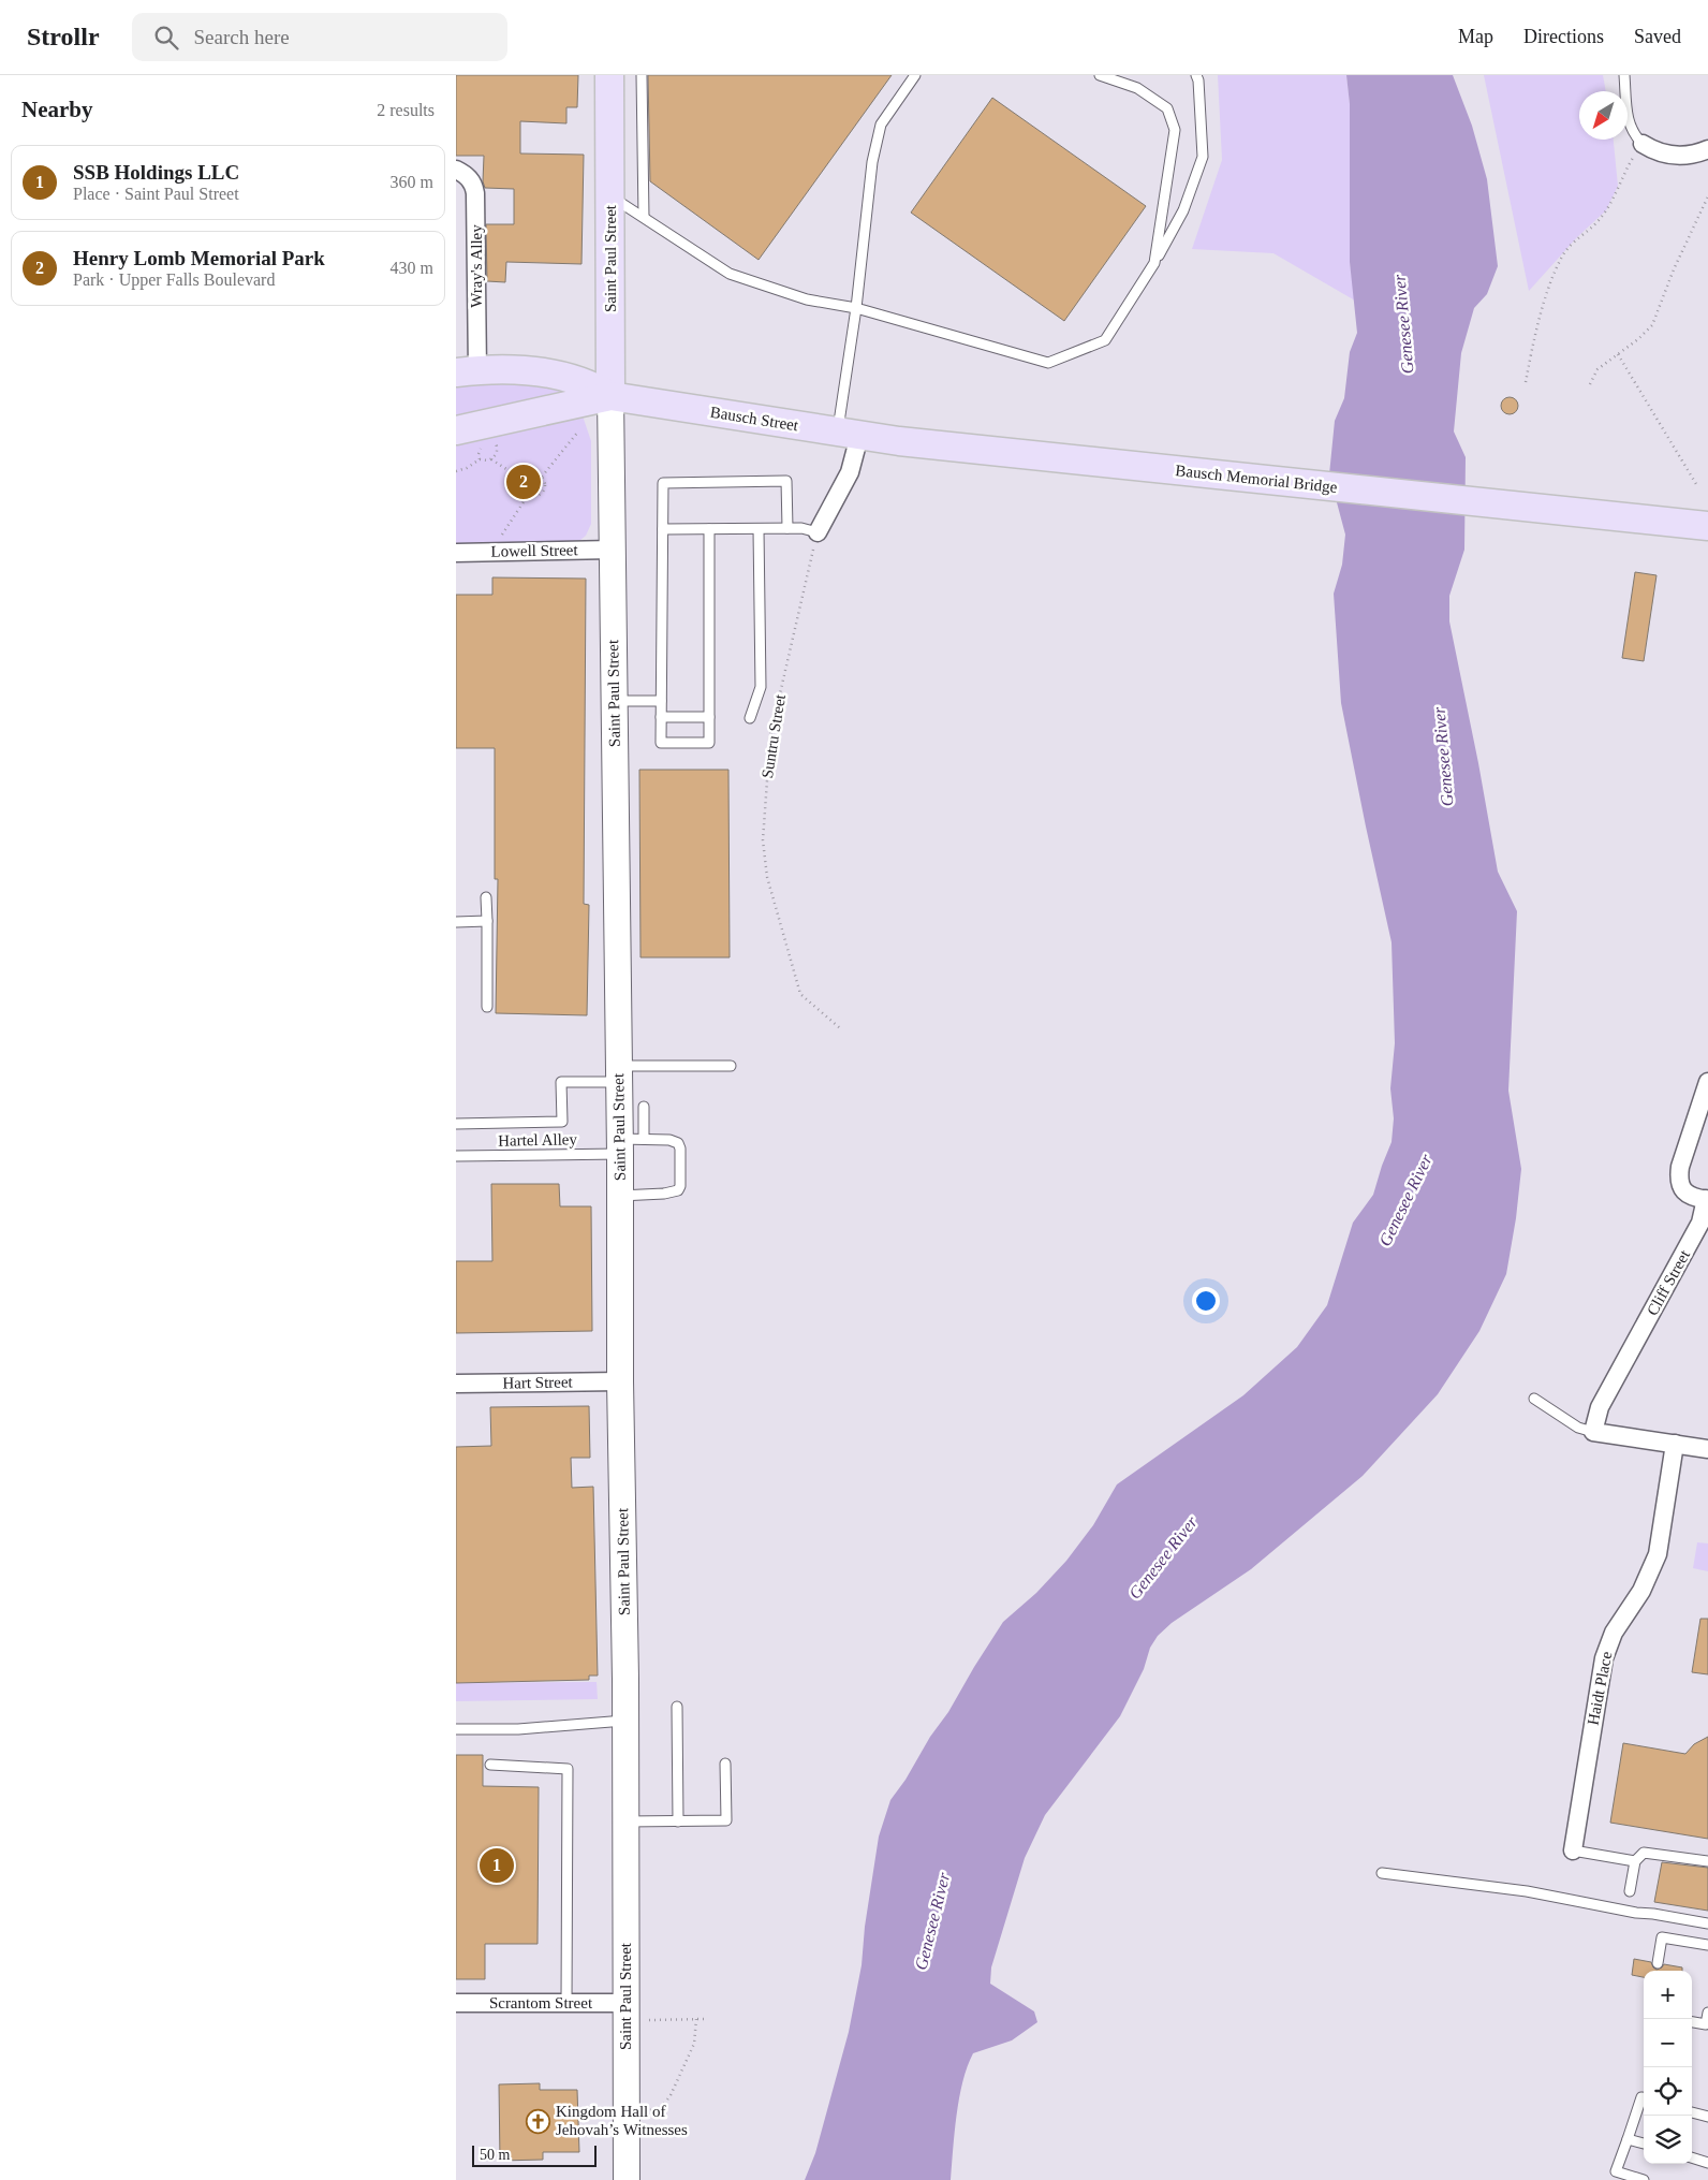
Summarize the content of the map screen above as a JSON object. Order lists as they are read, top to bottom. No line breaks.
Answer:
{"streets":{"main road":["Saint Paul Street","Bausch Street","Bausch Memorial Bridge"],"street":["Wray's Alley","Lowell Street","Cliff Street","Hart Street","Haidt Place","Scrantom Street"],"lane":["Hartel Alley"],"path":["Suntru Street"]},"crossings":[["Saint Paul Street","Bausch Street"],["Saint Paul Street","Lowell Street"],["Saint Paul Street","Hartel Alley"],["Saint Paul Street","Hart Street"],["Saint Paul Street","Scrantom Street"],["Bausch Street","Bausch Memorial Bridge"]],"water":["Genesee River"],"places":{"church":["Kingdom Hall of Jehovah’s Witnesses"]},"scale_bar":"50 m","north":"bottom left","page":{"header":"Strollr","search":"Search here","nav":["Map","Directions","Saved"],"heading":["Nearby","2 results"],"list":[{"mark":"1","name":"SSB Holdings LLC","note":"Place · Saint Paul Street","value":"360 m"},{"mark":"2","name":"Henry Lomb Memorial Park","note":"Park · Upper Falls Boulevard","value":"430 m"}],"pins":["2","1"],"map_buttons":["+","−"],"scale":"50 m"}}
